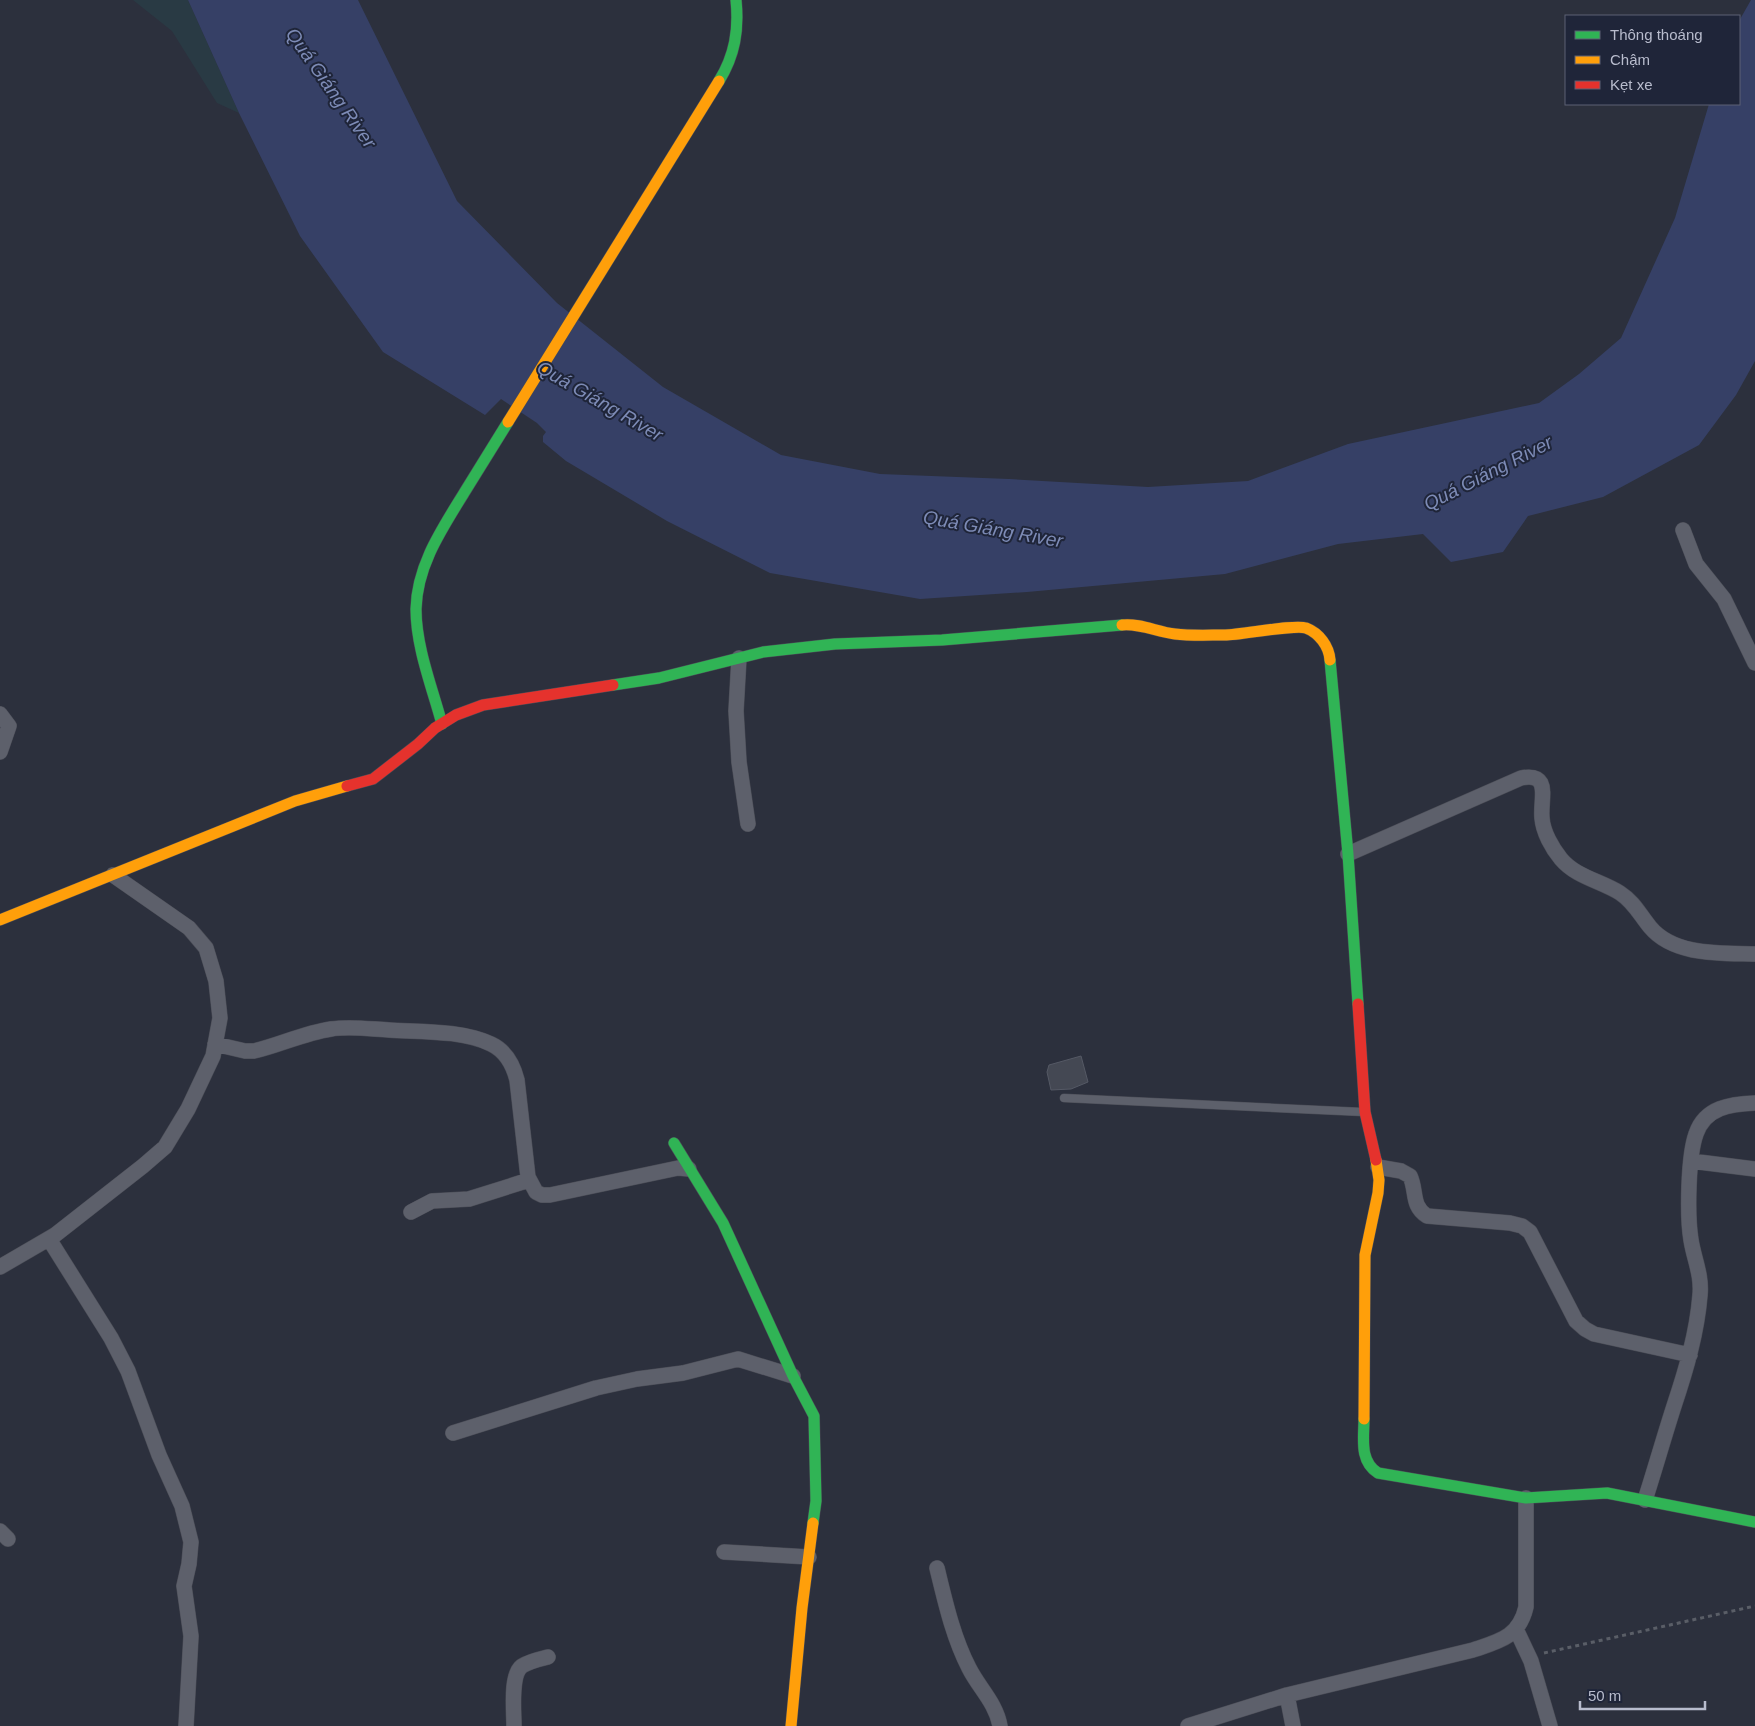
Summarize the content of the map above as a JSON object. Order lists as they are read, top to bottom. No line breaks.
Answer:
{"water":["Quá Giáng River"],"legend":["Thông thoáng","Chậm","Kẹt xe"],"scale_bar":"50 m"}
